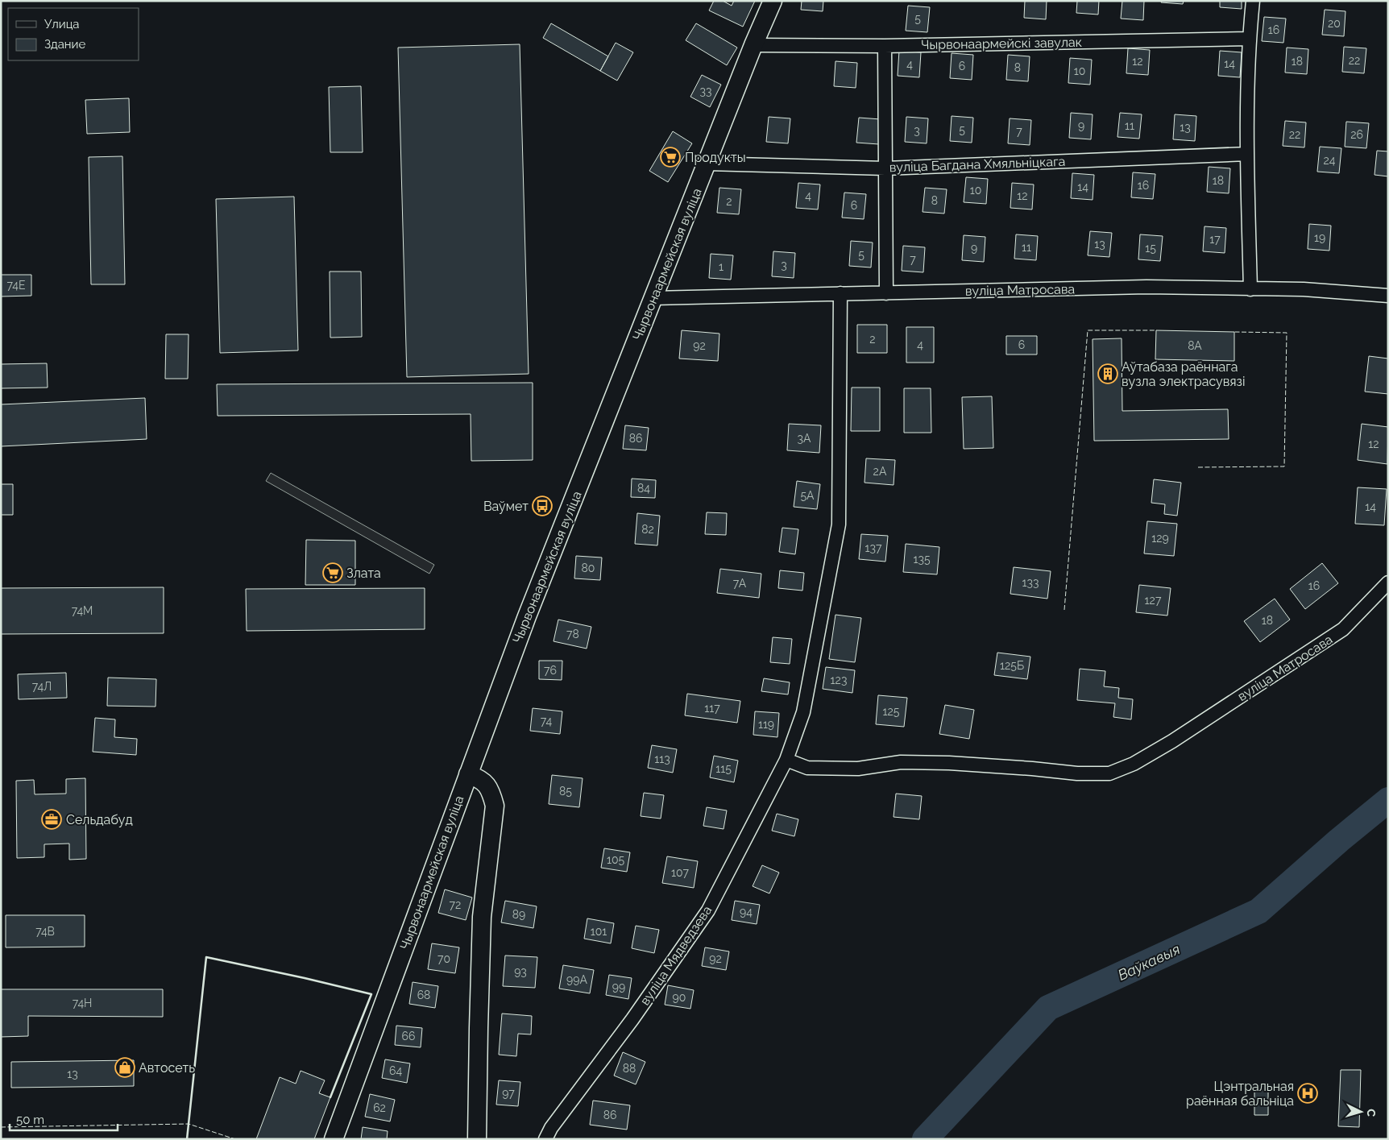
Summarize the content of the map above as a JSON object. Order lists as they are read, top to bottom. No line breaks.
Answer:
{"streets":{"street":["Чырвонаармейскі завулак","вуліца Багдана Хмяльніцкага","Чырвонаармейская вуліца","вуліца Матросава","вуліца Мядведзева"]},"crossings":[["Чырвонаармейскі завулак","Чырвонаармейская вуліца"],["вуліца Багдана Хмяльніцкага","Чырвонаармейская вуліца"],["Чырвонаармейская вуліца","вуліца Матросава"],["вуліца Матросава","вуліца Мядведзева"]],"water":["Ваўкавыя"],"places":{"supermarket":["Продукты","Злата"],"building":["Аўтабаза раённага вузла электрасувязі"],"bus stop":["Ваўмет"],"office":["Сельдабуд"],"shop":["Автосеть"],"hospital":["Цэнтральная раённая бальніца"]},"house_numbers":["5","20","16","22","12","18","14","4","6","8","10","33","9","11","13","5","3","7","22","26","24","18","16","14","10","4","12","8","2","6","19","17","13","11","9","15","5","7","3","1","74Е","2","4","6","92","8А","86","3А","12","2А","84","5А","14","82","129","137","135","80","133","7А","16","127","74М","18","78","125Б","76","123","74Л","117","125","74","119","113","115","85","105","107","72","94","89","74В","101","70","92","93","99А","99","68","90","74Н","66","88","64","13","97","62","86"],"legend":["Улица","Здание"],"scale_bar":"50 m","north":"right"}
